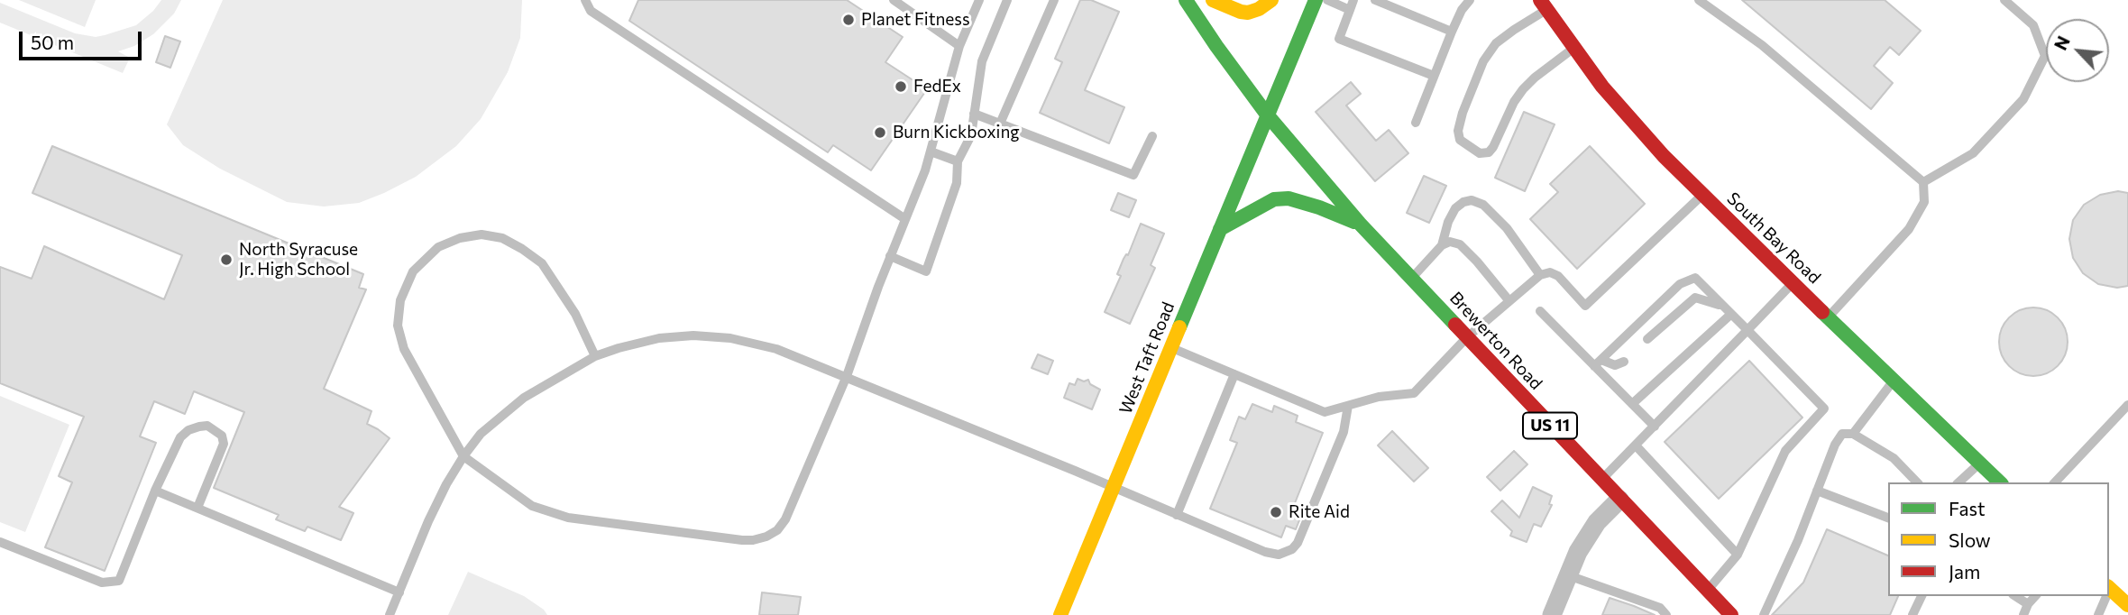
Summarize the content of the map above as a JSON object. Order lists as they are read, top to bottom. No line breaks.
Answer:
{"streets":{"main road":["South Bay Road","Brewerton Road","West Taft Road","US 11"]},"crossings":[["Brewerton Road","West Taft Road"],["Brewerton Road","US 11"],["West Taft Road","US 11"]],"places":["Planet Fitness","FedEx","Burn Kickboxing","North Syracuse Jr. High School","Rite Aid"],"legend":["Fast","Slow","Jam"],"scale_bar":"50 m","north":"top left"}
